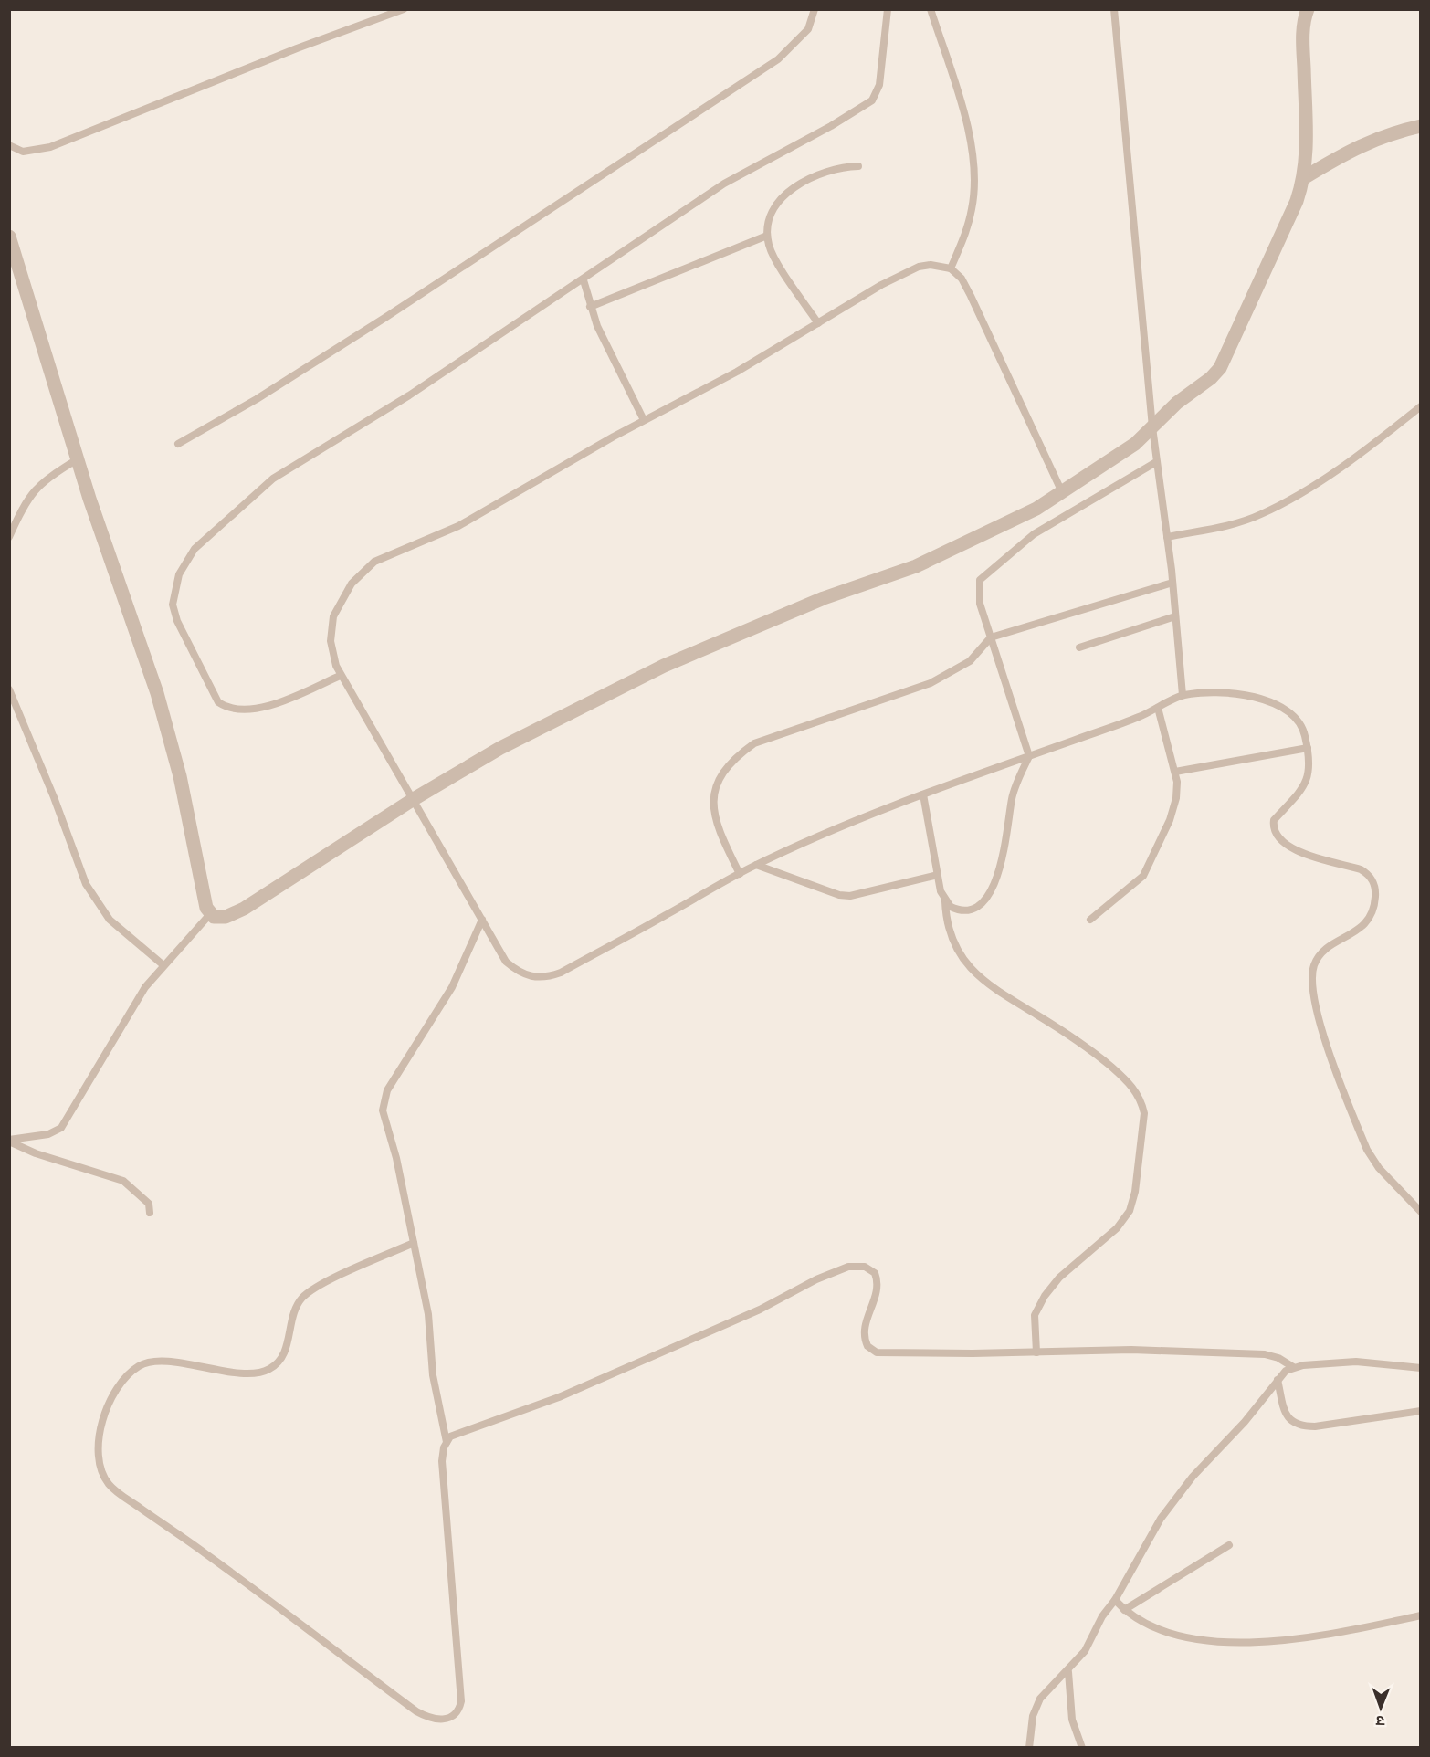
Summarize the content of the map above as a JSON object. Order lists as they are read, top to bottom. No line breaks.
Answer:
{"north":"bottom"}
